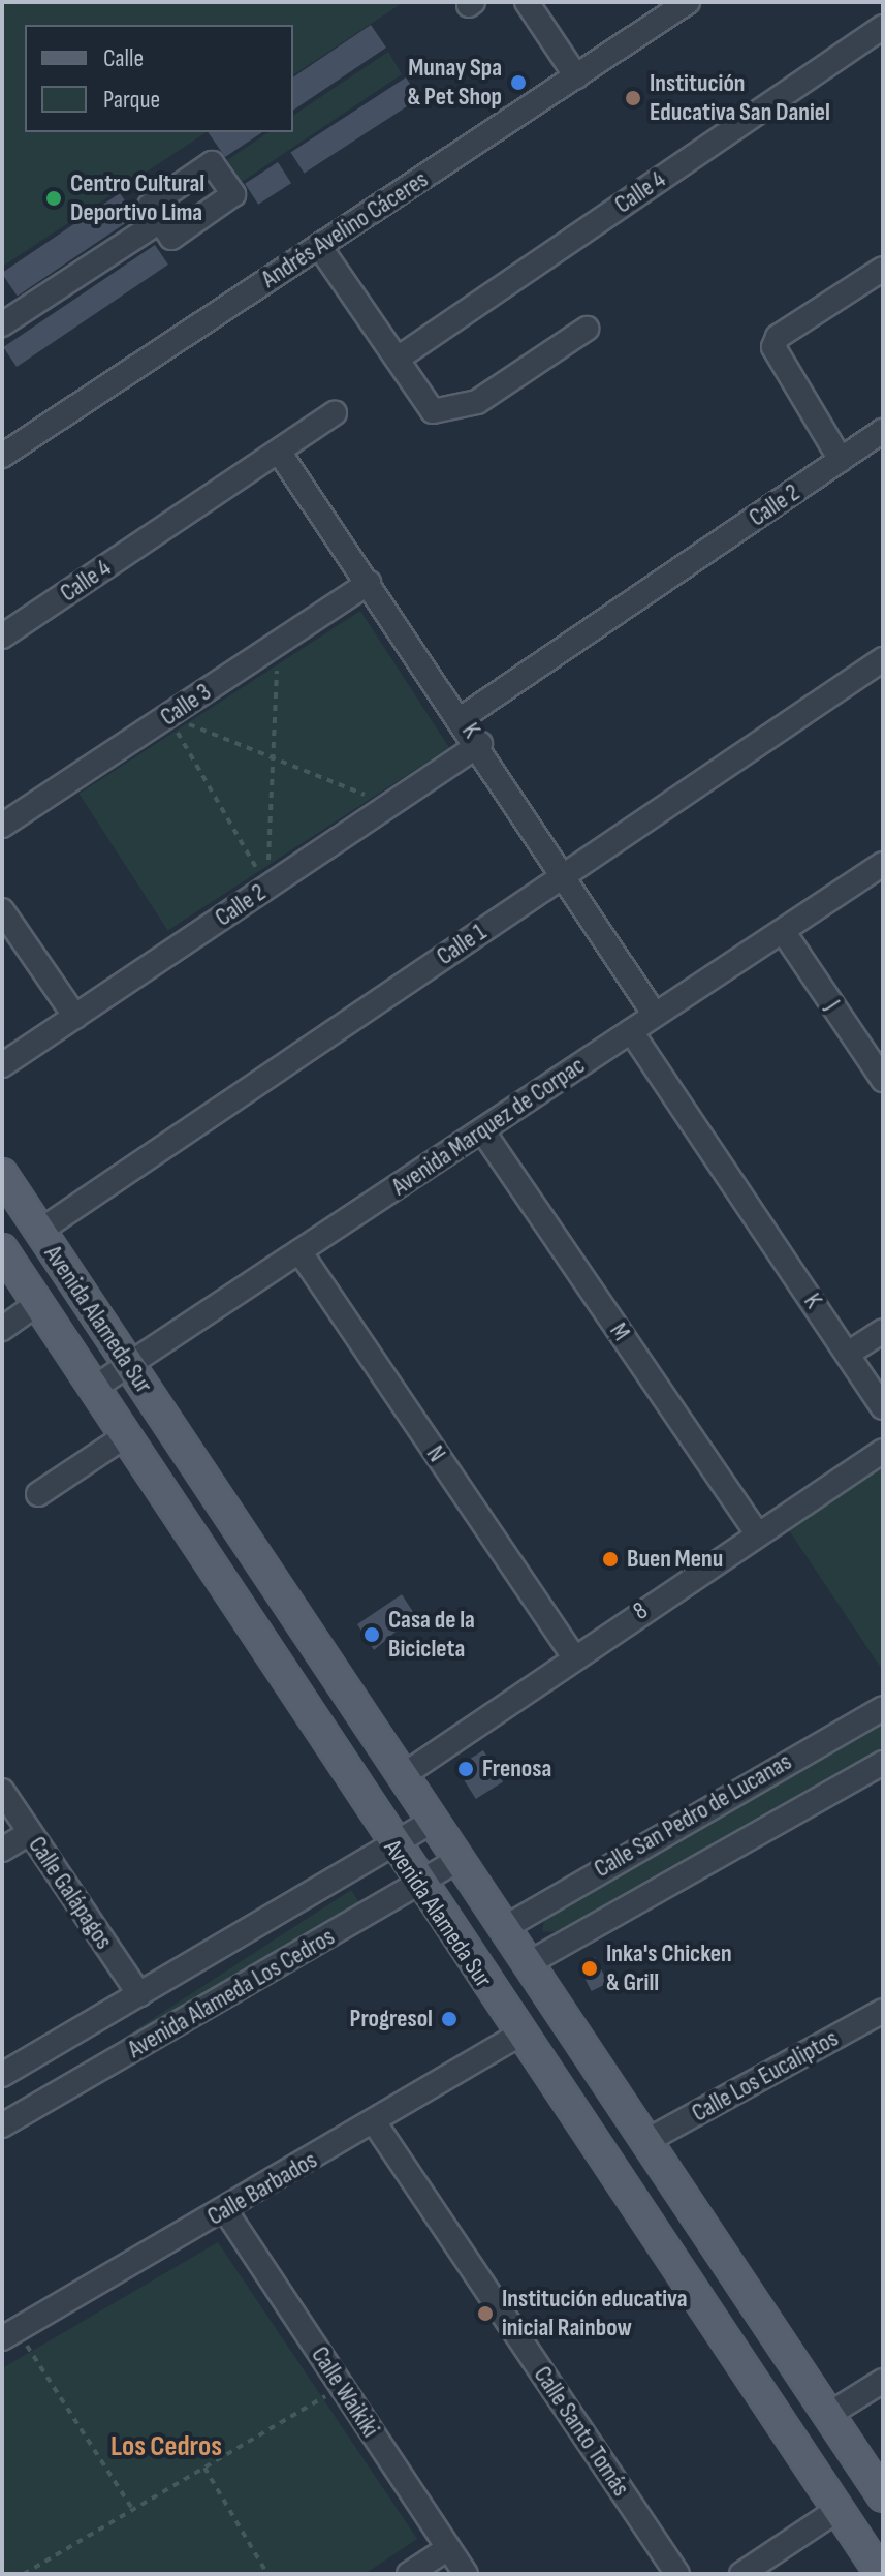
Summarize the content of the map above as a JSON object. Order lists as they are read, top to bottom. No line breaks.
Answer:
{"streets":{"main road":["Avenida Alameda Sur"],"street":["Calle 4","Andrés Avelino Cáceres","Calle 2","Calle 3","K","Calle 1","J","Avenida Marquez de Corpac","M","N","8","Calle San Pedro de Lucanas","Calle Galápagos","Avenida Alameda Los Cedros","Calle Los Eucaliptos","Calle Barbados","Calle Waikiki","Calle Santo Tomás"]},"crossings":[["Calle 4","K"],["Calle 2","K"],["Calle 3","K"],["K","Calle 1"],["K","Avenida Marquez de Corpac"],["Calle 1","Avenida Alameda Sur"],["J","Avenida Marquez de Corpac"],["Avenida Marquez de Corpac","Avenida Alameda Sur"],["Avenida Marquez de Corpac","M"],["Avenida Marquez de Corpac","N"],["Avenida Alameda Sur","8"],["Avenida Alameda Sur","Calle San Pedro de Lucanas"],["Avenida Alameda Sur","Avenida Alameda Los Cedros"],["Avenida Alameda Sur","Calle Los Eucaliptos"],["Avenida Alameda Sur","Calle Barbados"],["M","8"],["N","8"],["Calle Galápagos","Avenida Alameda Los Cedros"],["Calle Barbados","Calle Waikiki"],["Calle Barbados","Calle Santo Tomás"]],"districts":["Los Cedros"],"places":["Munay Spa & Pet Shop","Institución Educativa San Daniel","Centro Cultural Deportivo Lima","Buen Menu","Casa de la Bicicleta","Frenosa","Inka's Chicken & Grill","Progresol","Institución educativa inicial Rainbow"],"legend":["Calle","Parque"]}
